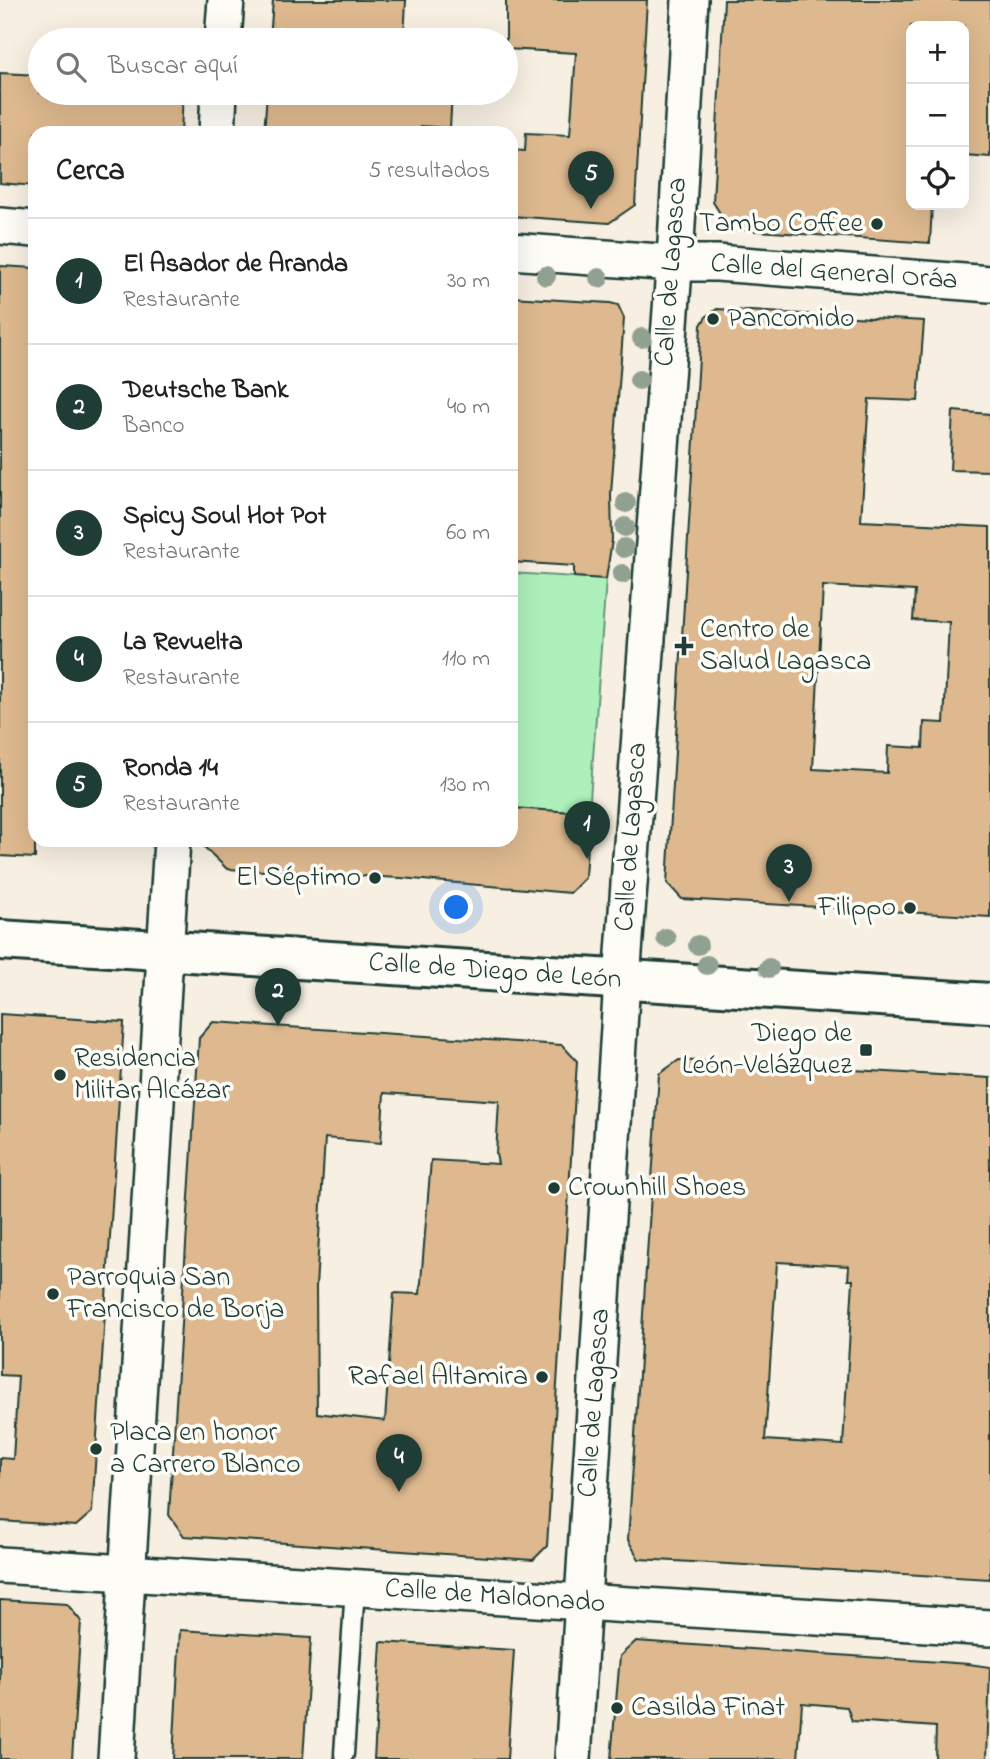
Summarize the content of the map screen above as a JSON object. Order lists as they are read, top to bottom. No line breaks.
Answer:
{"streets":{"street":["Calle de Lagasca","Calle del General Oráa","Calle de Diego de León","Calle de Maldonado"]},"crossings":[["Calle de Lagasca","Calle del General Oráa"],["Calle de Lagasca","Calle de Diego de León"],["Calle de Lagasca","Calle de Maldonado"]],"places":{"other":["Tambo Coffee","Pancomido","El Séptimo","Filippo","Residencia Militar Alcázar","Crownhill Shoes","Parroquia San Francisco de Borja","Rafael Altamira","Placa en honor a Carrero Blanco","Casilda Finat"],"health":["Centro de Salud Lagasca"],"transit":["Diego de León-Velázquez"]},"page":{"map_buttons":["+","−"],"search":"Buscar aquí","heading":["Cerca","5 resultados"],"pins":["5","1","3","2","4"],"list":[{"mark":"1","name":"El Asador de Aranda","note":"Restaurante","value":"30 m"},{"mark":"2","name":"Deutsche Bank","note":"Banco","value":"40 m"},{"mark":"3","name":"Spicy Soul Hot Pot","note":"Restaurante","value":"60 m"},{"mark":"4","name":"La Revuelta","note":"Restaurante","value":"110 m"},{"mark":"5","name":"Ronda 14","note":"Restaurante","value":"130 m"}]}}
